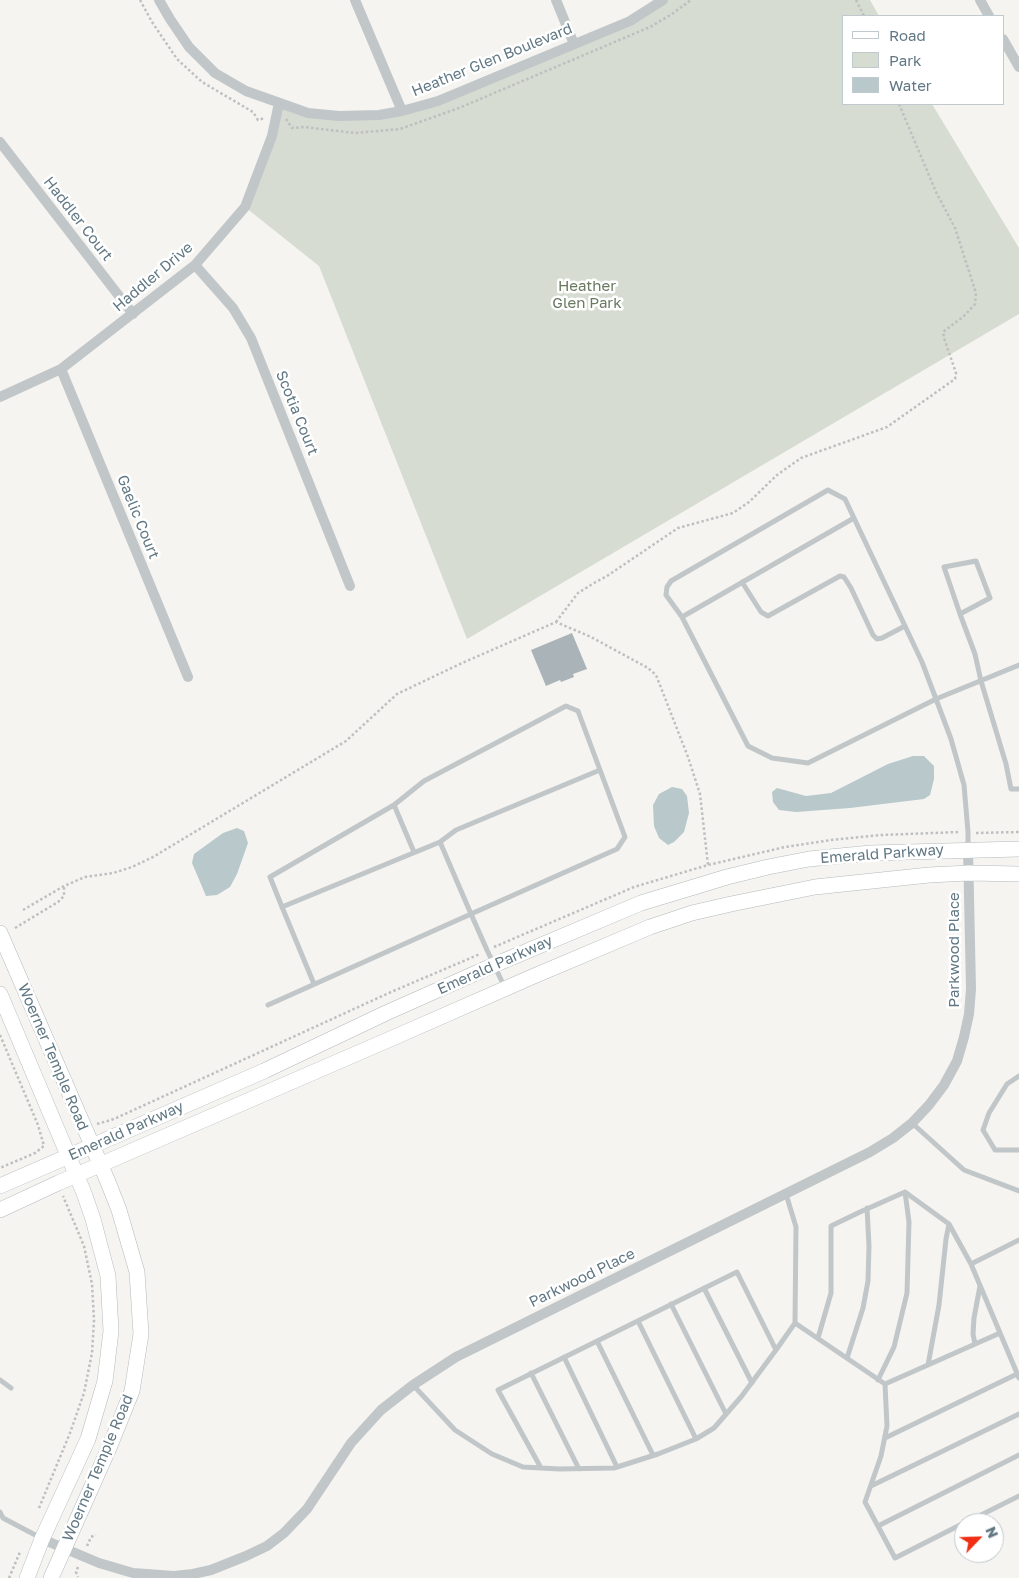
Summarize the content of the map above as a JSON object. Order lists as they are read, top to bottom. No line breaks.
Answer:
{"streets":{"main road":["Emerald Parkway","Woerner Temple Road"],"street":["Heather Glen Boulevard","Haddler Court","Haddler Drive","Scotia Court","Gaelic Court","Parkwood Place"]},"crossings":[["Heather Glen Boulevard","Haddler Drive"],["Haddler Court","Haddler Drive"],["Haddler Drive","Scotia Court"],["Haddler Drive","Gaelic Court"],["Emerald Parkway","Parkwood Place"],["Emerald Parkway","Woerner Temple Road"],["Parkwood Place","Woerner Temple Road"]],"parks":["Heather Glen Park"],"legend":["Road","Park","Water"],"north":"top right"}
